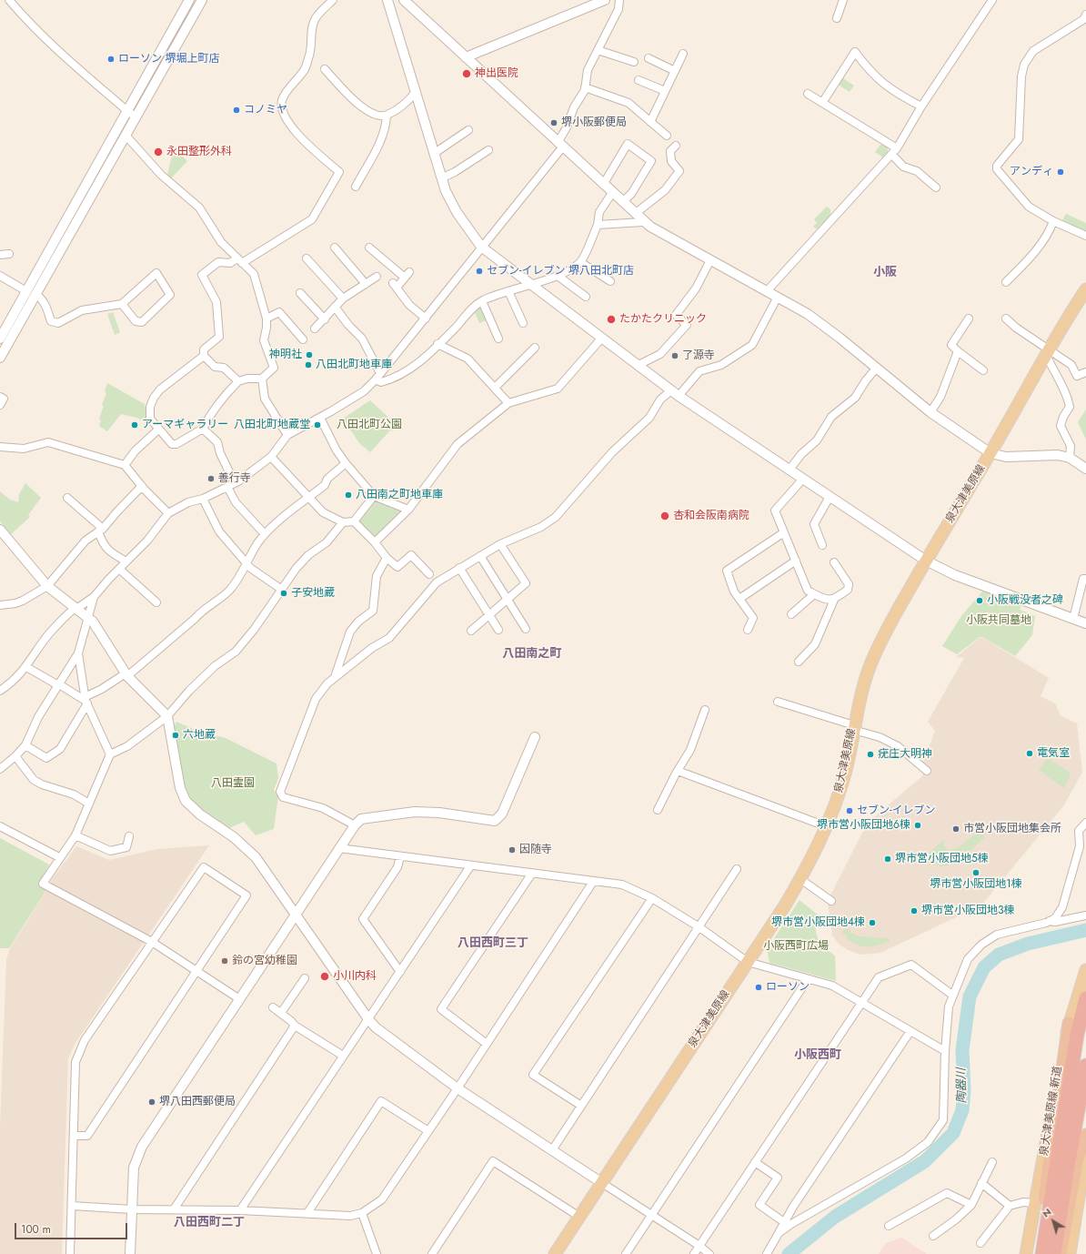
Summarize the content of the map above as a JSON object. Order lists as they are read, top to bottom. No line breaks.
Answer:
{"streets":{"main road":["泉大津美原線","泉大津美原線 新道"]},"districts":["小阪","八田南之町","八田西町三丁","小阪西町","八田西町二丁"],"water":["陶器川"],"parks":["八田北町公園","小阪共同墓地","八田霊園","小阪西町広場"],"places":["ローソン 堺堀上町店","神出医院","コノミヤ","堺小阪郵便局","永田整形外科","アンディ","セブン-イレブン 堺八田北町店","たかたクリニック","神明社","了源寺","八田北町地車庫","アーマギャラリー","八田北町地蔵堂","善行寺","八田南之町地車庫","杏和会阪南病院","子安地蔵","小阪戦没者之碑","六地蔵","電気室","疣庄大明神","セブン-イレブン","堺市営小阪団地6棟","市営小阪団地集会所","因随寺","堺市営小阪団地5棟","堺市営小阪団地1棟","堺市営小阪団地3棟","堺市営小阪団地4棟","鈴の宮幼稚園","小川内科","ローソン","堺八田西郵便局"],"scale_bar":"100 m","north":"top left"}
